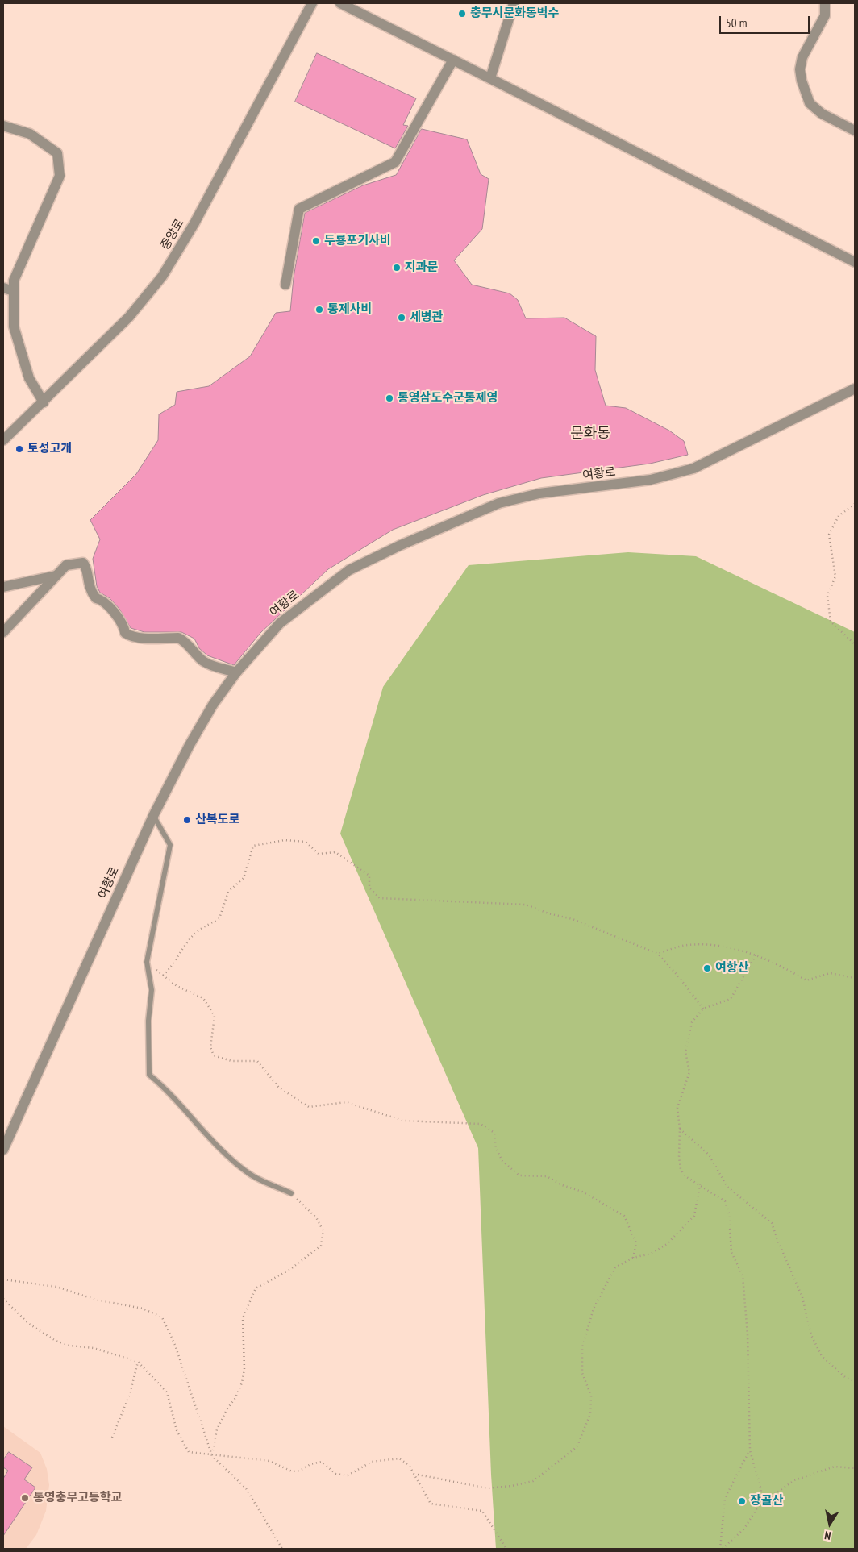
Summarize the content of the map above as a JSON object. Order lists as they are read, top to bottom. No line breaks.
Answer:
{"streets":{"street":["중앙로","여황로"]},"districts":["문화동"],"places":["충무시문화동벅수","두룡포기사비","지과문","통제사비","세병관","통영삼도수군통제영","토성고개","산복도로","여항산","통영충무고등학교","장골산"],"scale_bar":"50 m","north":"bottom"}
